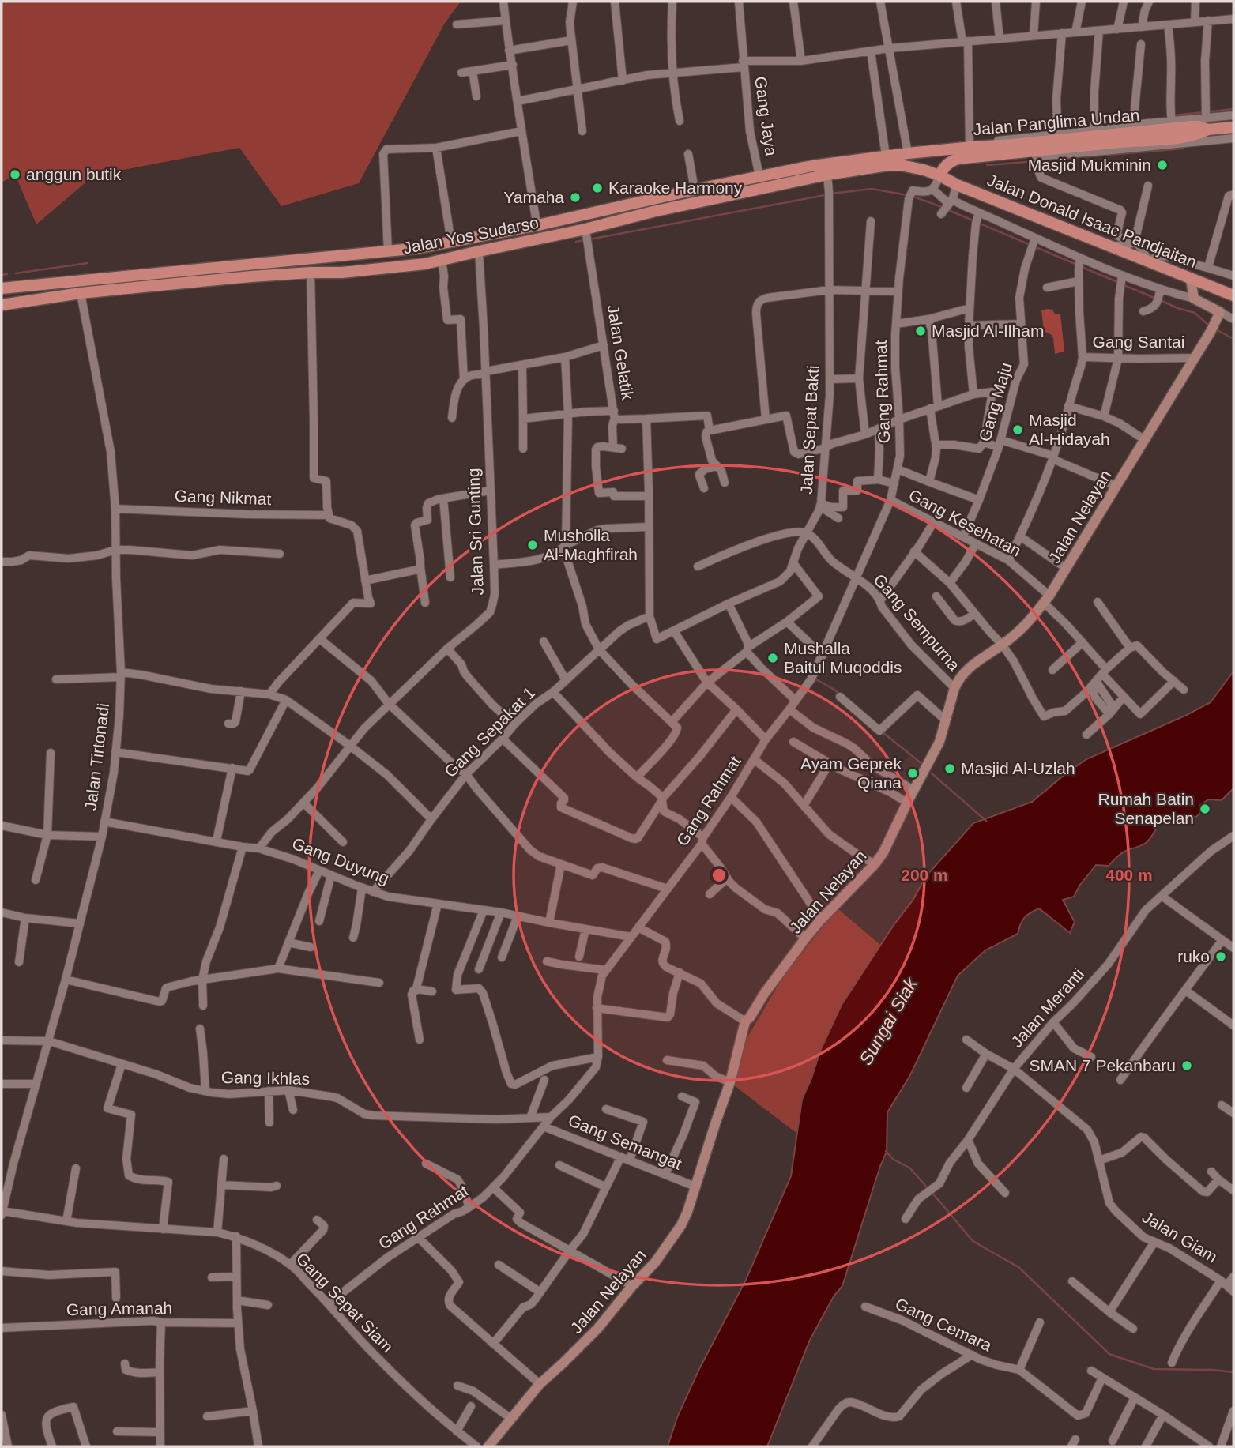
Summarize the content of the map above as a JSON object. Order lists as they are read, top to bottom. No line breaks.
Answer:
{"streets":{"main road":["Jalan Panglima Undan","Jalan Donald Isaac Pandjaitan","Jalan Yos Sudarso","Jalan Nelayan"],"street":["Gang Jaya","Gang Santai","Jalan Gelatik","Gang Rahmat","Gang Maju","Jalan Sepat Bakti","Gang Nikmat","Gang Kesehatan","Jalan Sri Gunting","Gang Sempurna","Gang Sepakat 1","Jalan Tirtonadi","Gang Duyung","Jalan Meranti","Gang Ikhlas","Gang Semangat","Jalan Giam","Gang Sepat Siam","Gang Amanah","Gang Cemara"]},"crossings":[["Gang Jaya","Jalan Yos Sudarso"],["Jalan Panglima Undan","Jalan Yos Sudarso"],["Jalan Donald Isaac Pandjaitan","Jalan Yos Sudarso"],["Jalan Yos Sudarso","Jalan Gelatik"],["Jalan Yos Sudarso","Jalan Sepat Bakti"],["Jalan Yos Sudarso","Jalan Sri Gunting"],["Jalan Yos Sudarso","Jalan Tirtonadi"],["Gang Santai","Jalan Nelayan"],["Jalan Gelatik","Jalan Sepat Bakti"],["Jalan Gelatik","Gang Sepakat 1"],["Gang Rahmat","Gang Kesehatan"],["Gang Rahmat","Gang Sempurna"],["Gang Rahmat","Gang Duyung"],["Gang Rahmat","Gang Ikhlas"],["Gang Rahmat","Gang Semangat"],["Gang Rahmat","Gang Sepat Siam"],["Gang Maju","Gang Kesehatan"],["Jalan Sepat Bakti","Gang Sempurna"],["Jalan Sepat Bakti","Gang Sepakat 1"],["Gang Nikmat","Jalan Tirtonadi"],["Jalan Nelayan","Gang Kesehatan"],["Jalan Nelayan","Gang Sempurna"],["Jalan Nelayan","Gang Semangat"],["Jalan Sri Gunting","Gang Duyung"],["Gang Sepakat 1","Gang Duyung"],["Jalan Tirtonadi","Gang Duyung"],["Jalan Tirtonadi","Gang Ikhlas"],["Jalan Tirtonadi","Gang Sepat Siam"],["Jalan Meranti","Jalan Giam"]],"water":["Sungai Siak"],"places":["Masjid Mukminin","anggun butik","Karaoke Harmony","Yamaha","Masjid Al-Ilham","Masjid Al-Hidayah","Musholla Al-Maghfirah","Mushalla Baitul Muqoddis","Masjid Al-Uzlah","Ayam Geprek Qiana","Rumah Batin Senapelan","ruko","SMAN 7 Pekanbaru"],"rings":["200 m","400 m"]}
